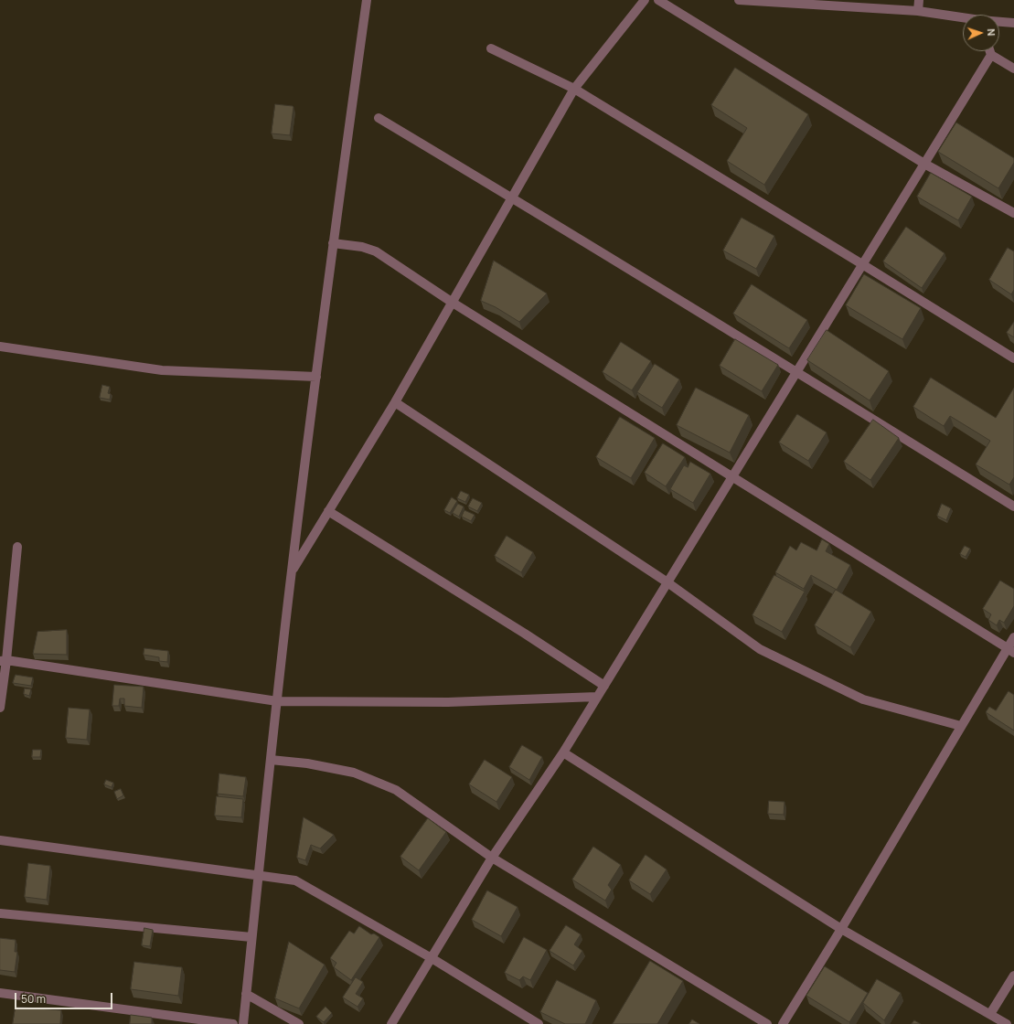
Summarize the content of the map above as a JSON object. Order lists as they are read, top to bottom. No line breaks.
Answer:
{"scale_bar":"50 m","north":"right"}
